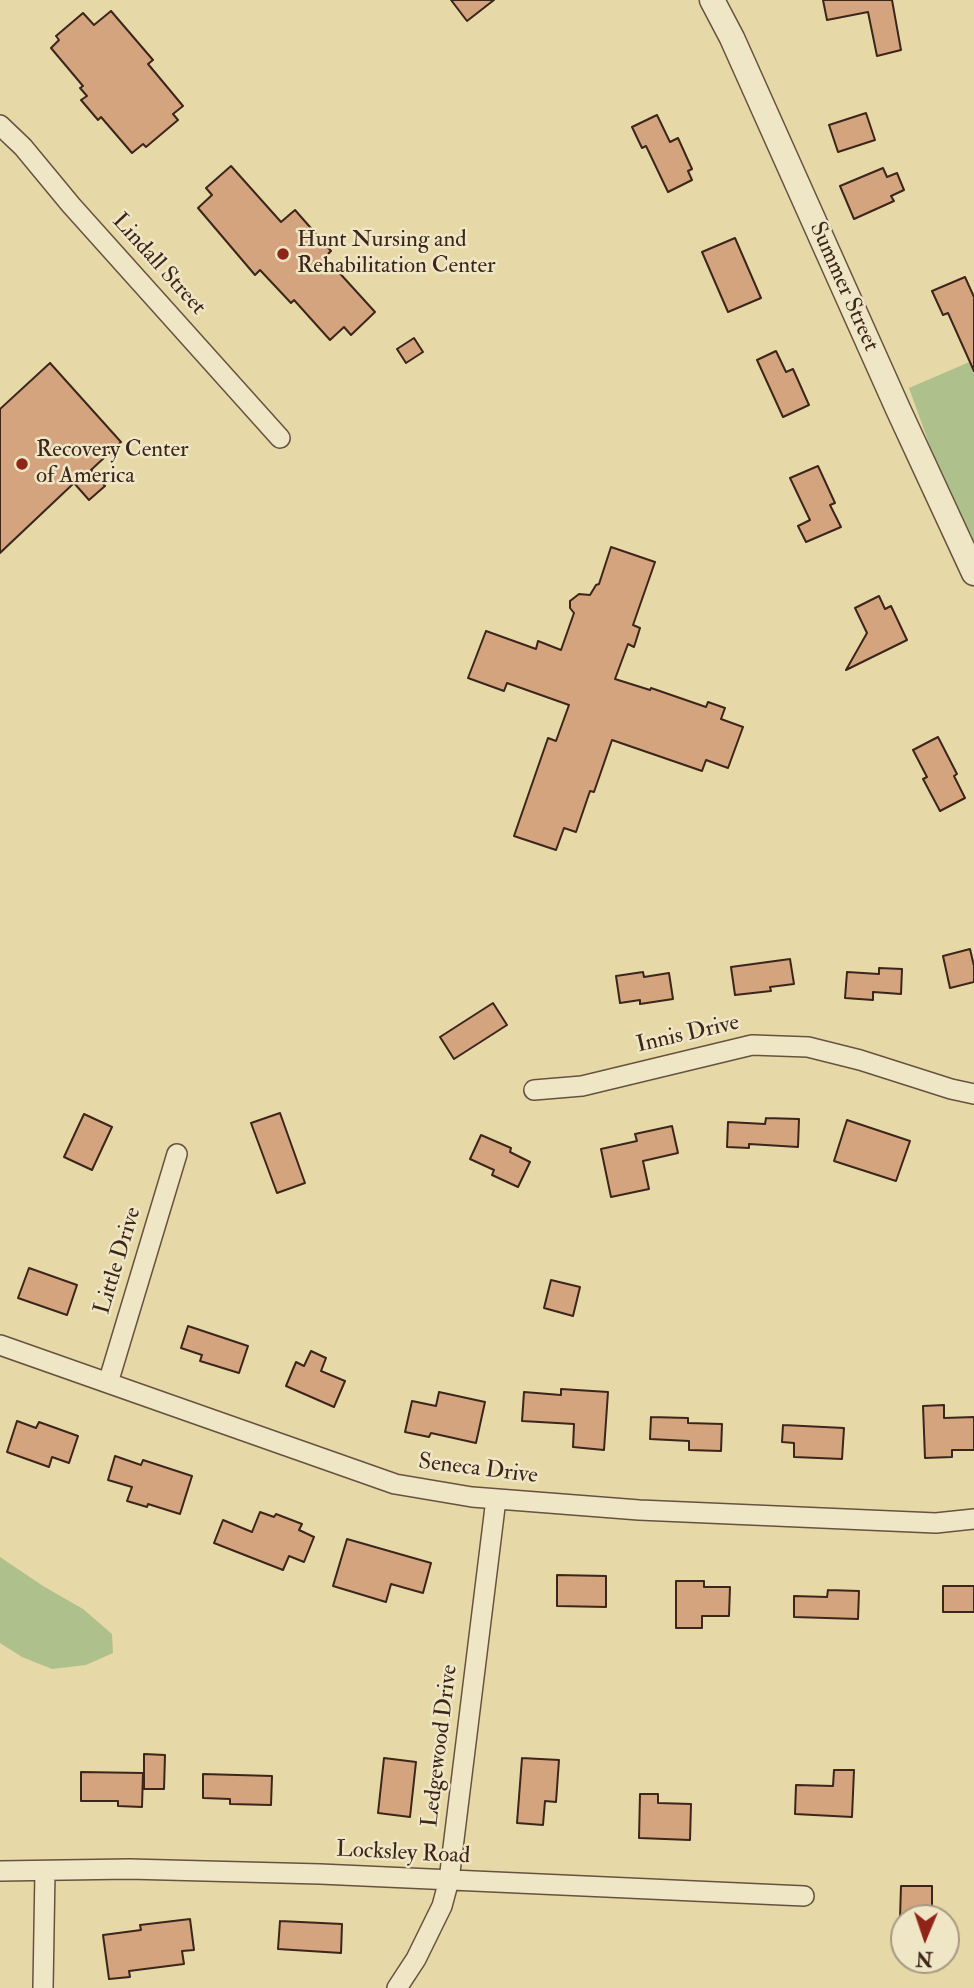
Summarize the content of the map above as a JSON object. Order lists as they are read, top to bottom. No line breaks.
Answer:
{"streets":{"street":["Lindall Street","Summer Street","Innis Drive","Little Drive","Seneca Drive","Ledgewood Drive","Locksley Road"]},"crossings":[["Little Drive","Seneca Drive"],["Seneca Drive","Ledgewood Drive"],["Ledgewood Drive","Locksley Road"]],"places":["Hunt Nursing and Rehabilitation Center","Recovery Center of America"],"north":"bottom"}
